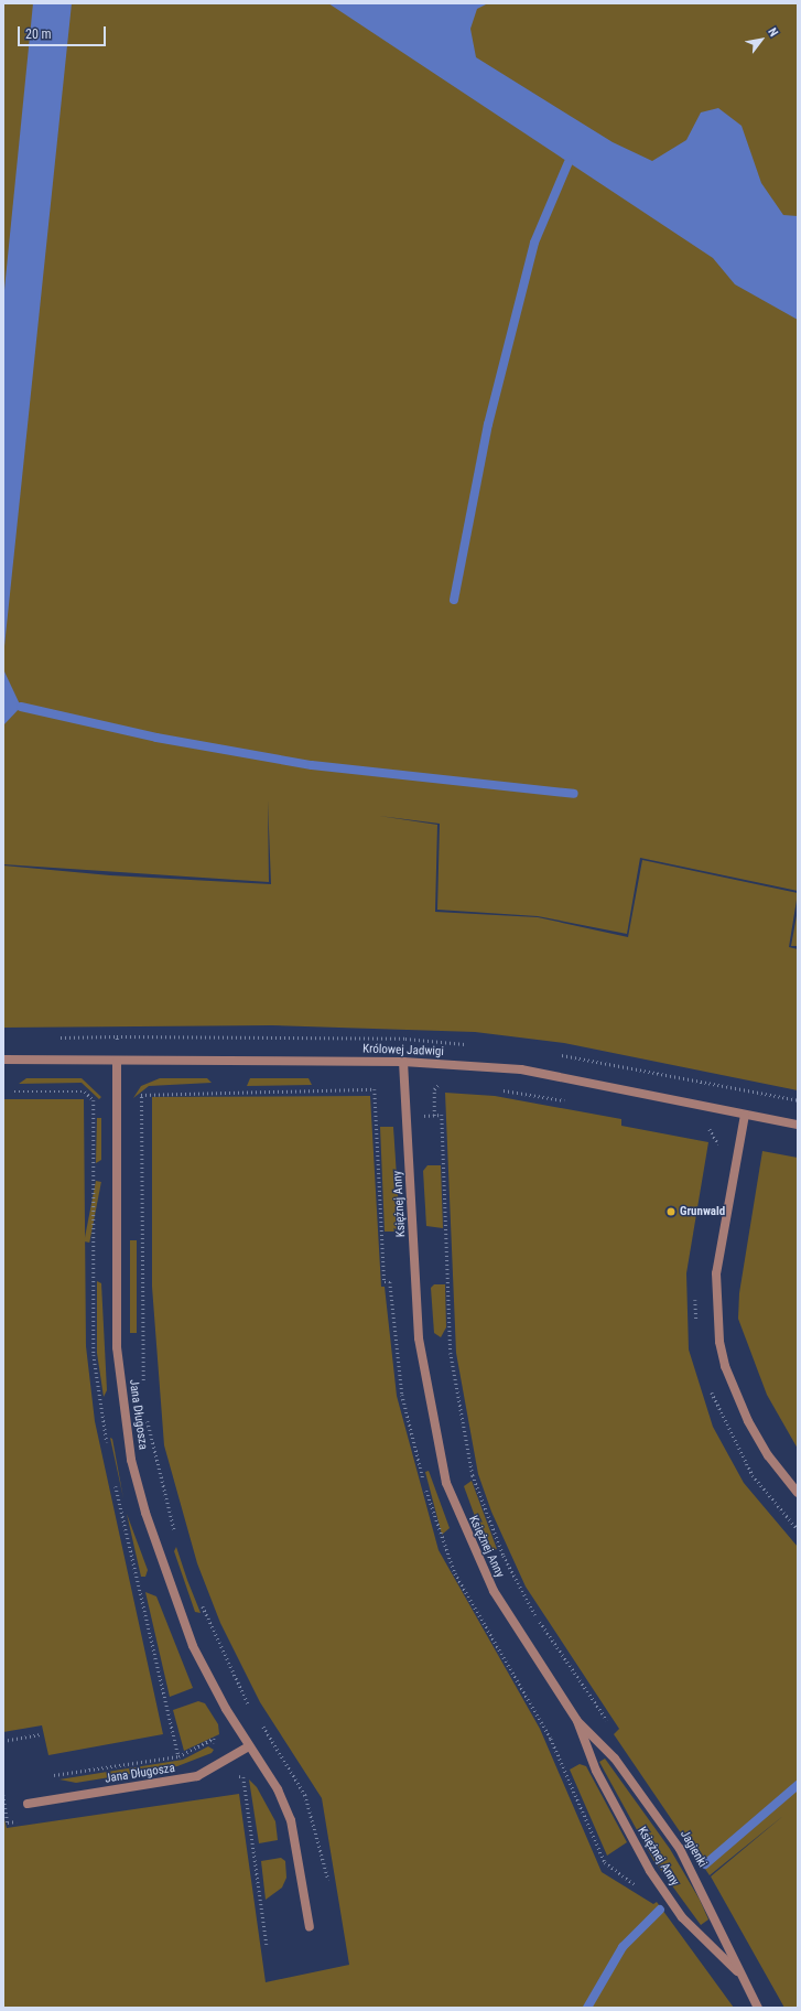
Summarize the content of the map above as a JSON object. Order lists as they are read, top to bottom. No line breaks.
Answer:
{"streets":{"street":["Królowej Jadwigi","Księżnej Anny","Jana Długosza","Jagienki"]},"crossings":[["Królowej Jadwigi","Księżnej Anny"],["Królowej Jadwigi","Jana Długosza"],["Księżnej Anny","Jagienki"]],"places":["Grunwald"],"scale_bar":"20 m","north":"top right"}
